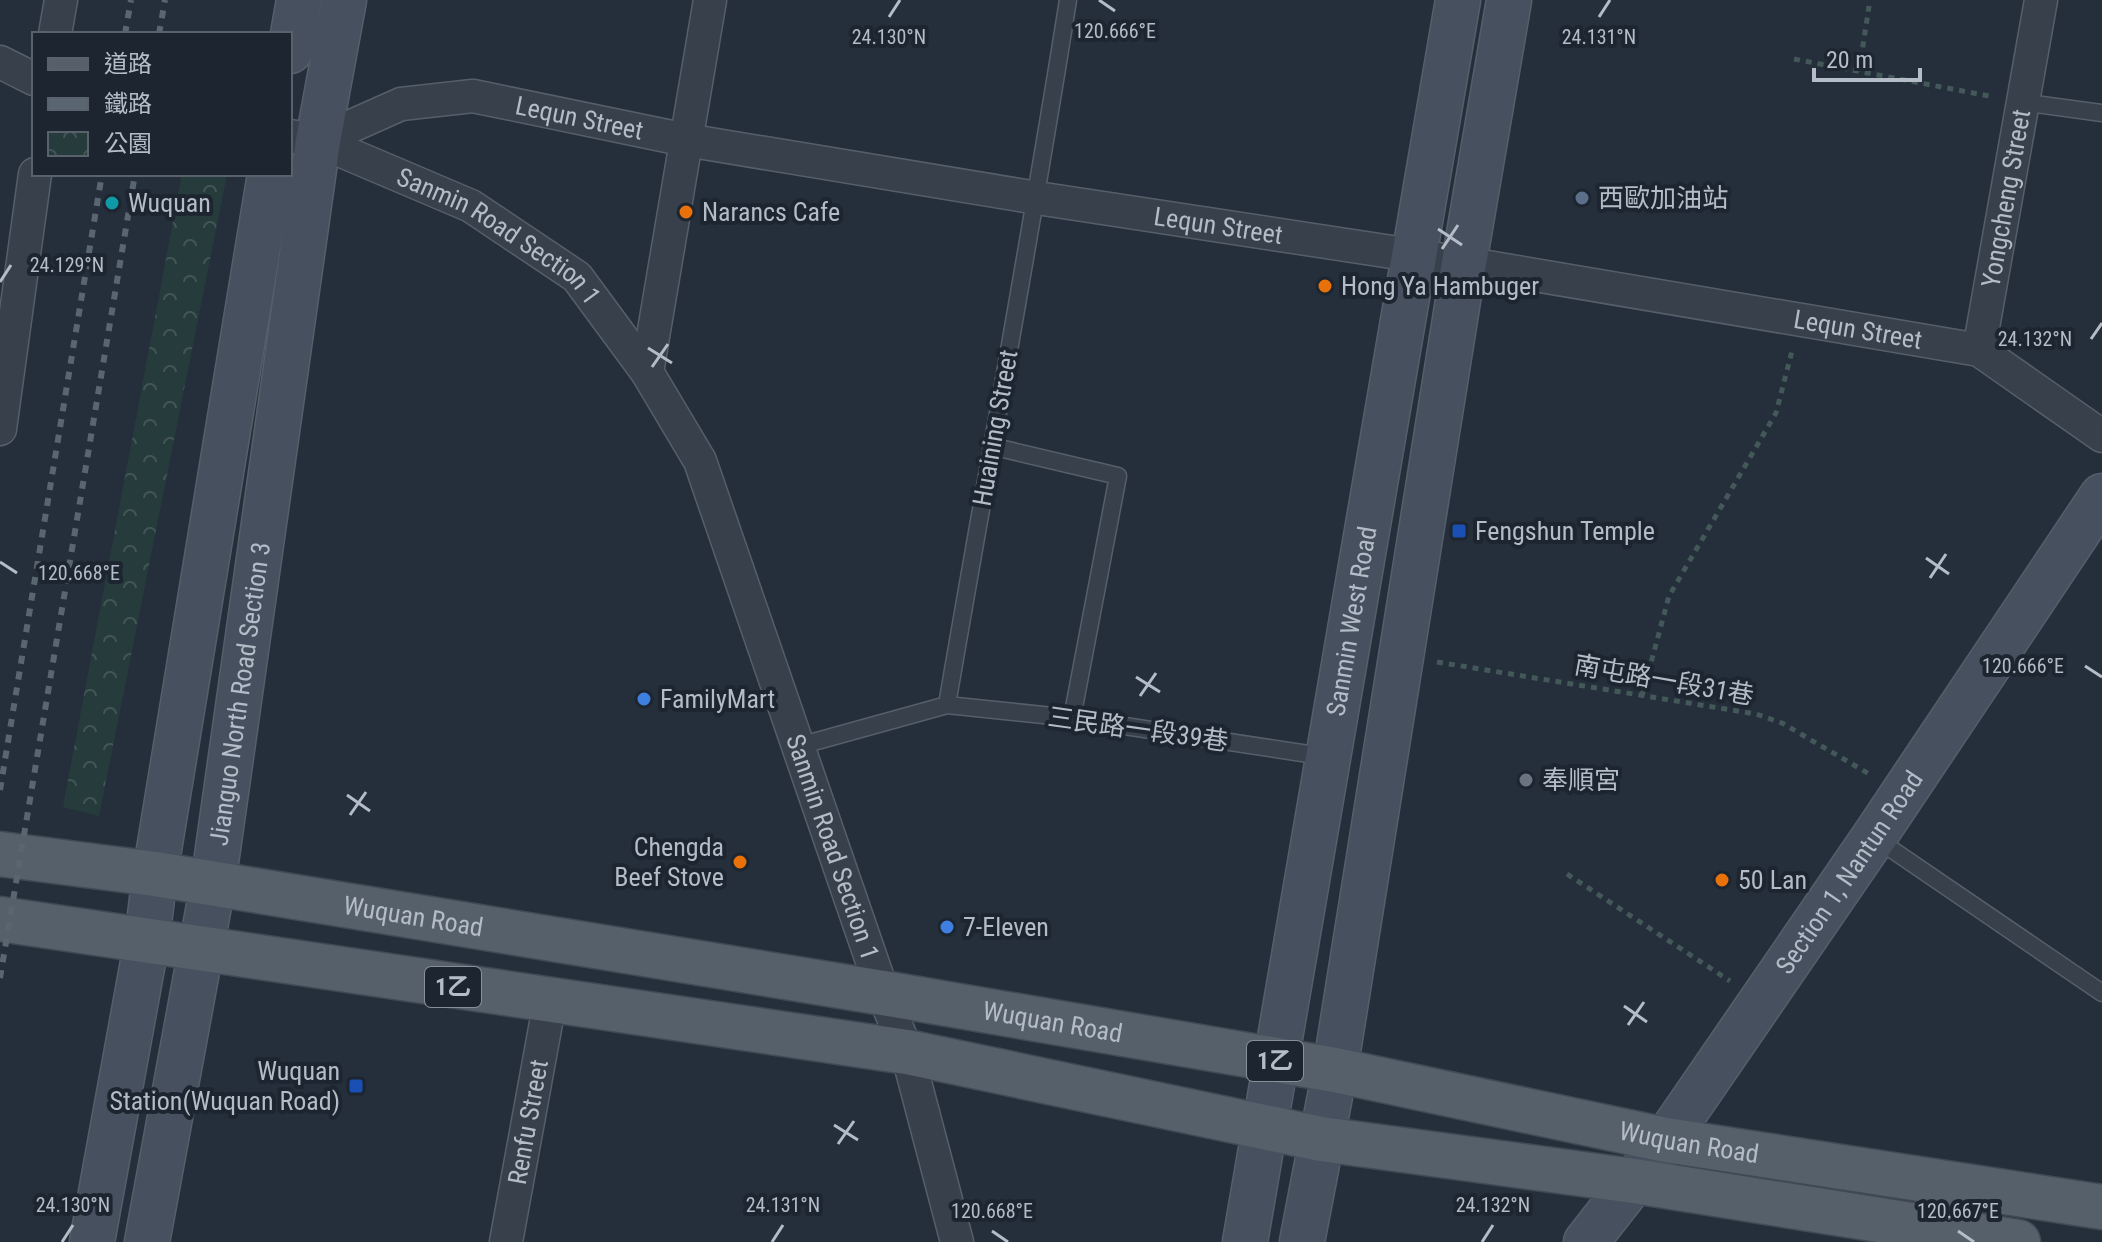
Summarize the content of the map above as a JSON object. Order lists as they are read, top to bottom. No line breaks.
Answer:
{"streets":{"main road":["Wuquan Road","1乙"],"street":["Lequn Street","Yongcheng Street","Sanmin Road Section 1","Sanmin West Road","Jianguo North Road Section 3","Section 1, Nantun Road","Renfu Street"],"lane":["Huaining Street","三民路一段39巷"],"path":["南屯路一段31巷"]},"crossings":[["Lequn Street","Yongcheng Street"],["Lequn Street","Sanmin Road Section 1"],["Lequn Street","Huaining Street"],["Lequn Street","Sanmin West Road"],["Lequn Street","Jianguo North Road Section 3"],["Sanmin Road Section 1","Jianguo North Road Section 3"],["Sanmin Road Section 1","Wuquan Road"],["Huaining Street","三民路一段39巷"],["Sanmin West Road","南屯路一段31巷"],["Sanmin West Road","三民路一段39巷"],["Sanmin West Road","Wuquan Road"],["南屯路一段31巷","Section 1, Nantun Road"],["Jianguo North Road Section 3","Wuquan Road"],["Section 1, Nantun Road","Wuquan Road"],["Wuquan Road","Renfu Street"]],"places":{"other":["西歐加油站","Wuquan","Narancs Cafe","Hong Ya Hambuger","FamilyMart","奉順宮","Chengda Beef Stove","50 Lan","7-Eleven"],"transit":["Fengshun Temple","Wuquan Station(Wuquan Road)"]},"legend":["道路","鐵路","公園"],"scale_bar":"20 m","coordinates":["120.666°E","24.130°N","24.131°N","24.129°N","24.132°N","120.668°E","120.667°E"]}
